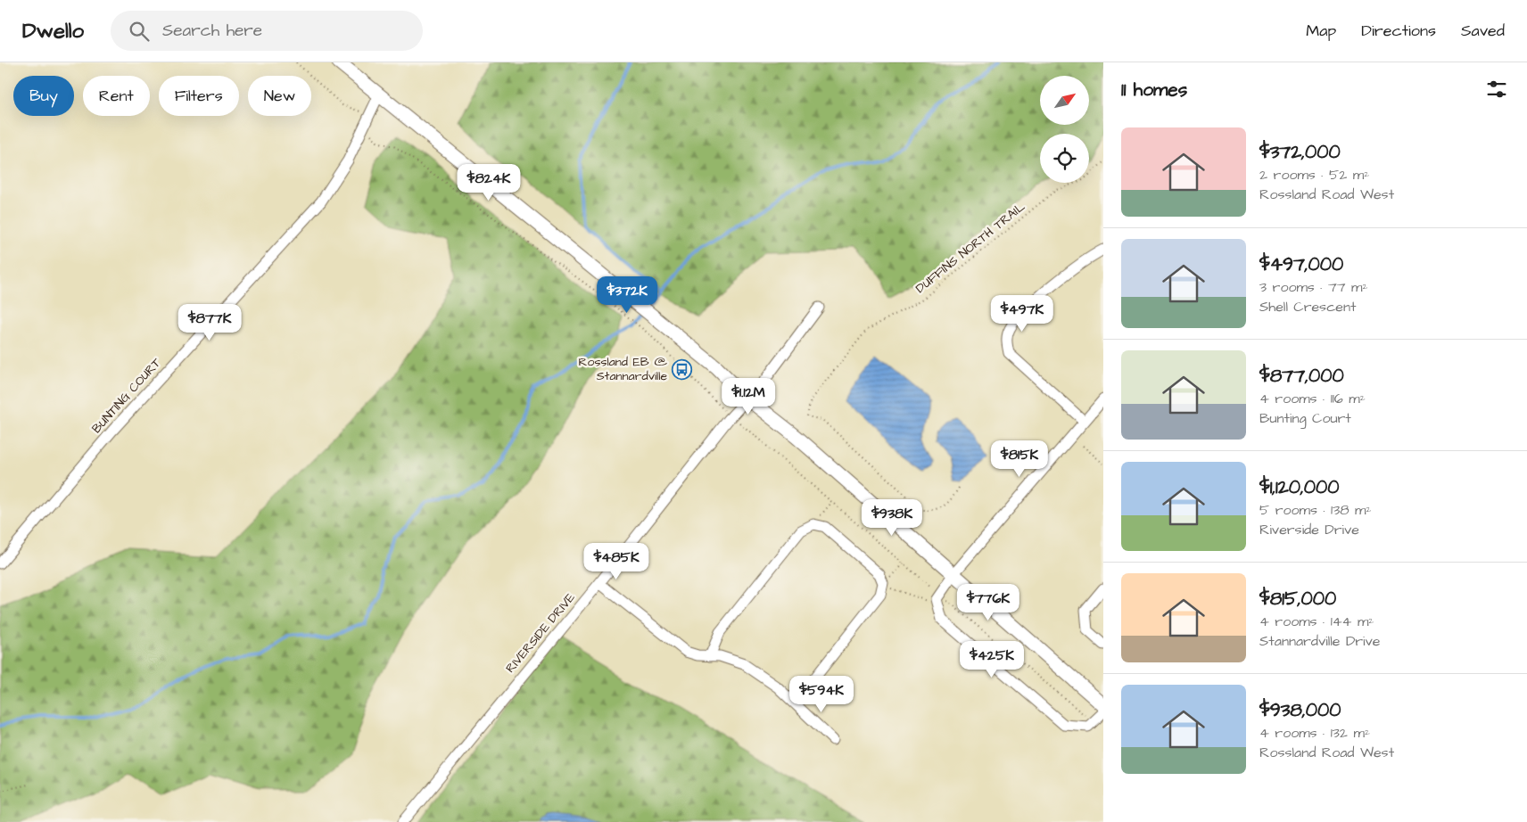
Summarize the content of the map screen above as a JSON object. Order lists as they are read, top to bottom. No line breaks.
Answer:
{"streets":{"street":["BUNTING COURT","RIVERSIDE DRIVE"],"path":["DUFFINS NORTH TRAIL"]},"places":{"bus stop":["Rossland EB @ Stannardville"]},"north":"top right","page":{"header":"Dwello","search":"Search here","nav":["Map","Directions","Saved"],"heading":"11 homes","chip":["Buy","Rent","Filters","New"],"list":[{"name":"$372,000","note":"2 rooms · 52 m² · Rossland Road West"},{"name":"$497,000","note":"3 rooms · 77 m² · Shell Crescent"},{"name":"$877,000","note":"4 rooms · 116 m² · Bunting Court"},{"name":"$1,120,000","note":"5 rooms · 138 m² · Riverside Drive"},{"name":"$815,000","note":"4 rooms · 144 m² · Stannardville Drive"},{"name":"$938,000","note":"4 rooms · 132 m² · Rossland Road West"}],"price":["$824K","$372K","$497K","$877K","$1.12M","$815K","$938K","$485K","$776K","$425K","$594K"]}}
